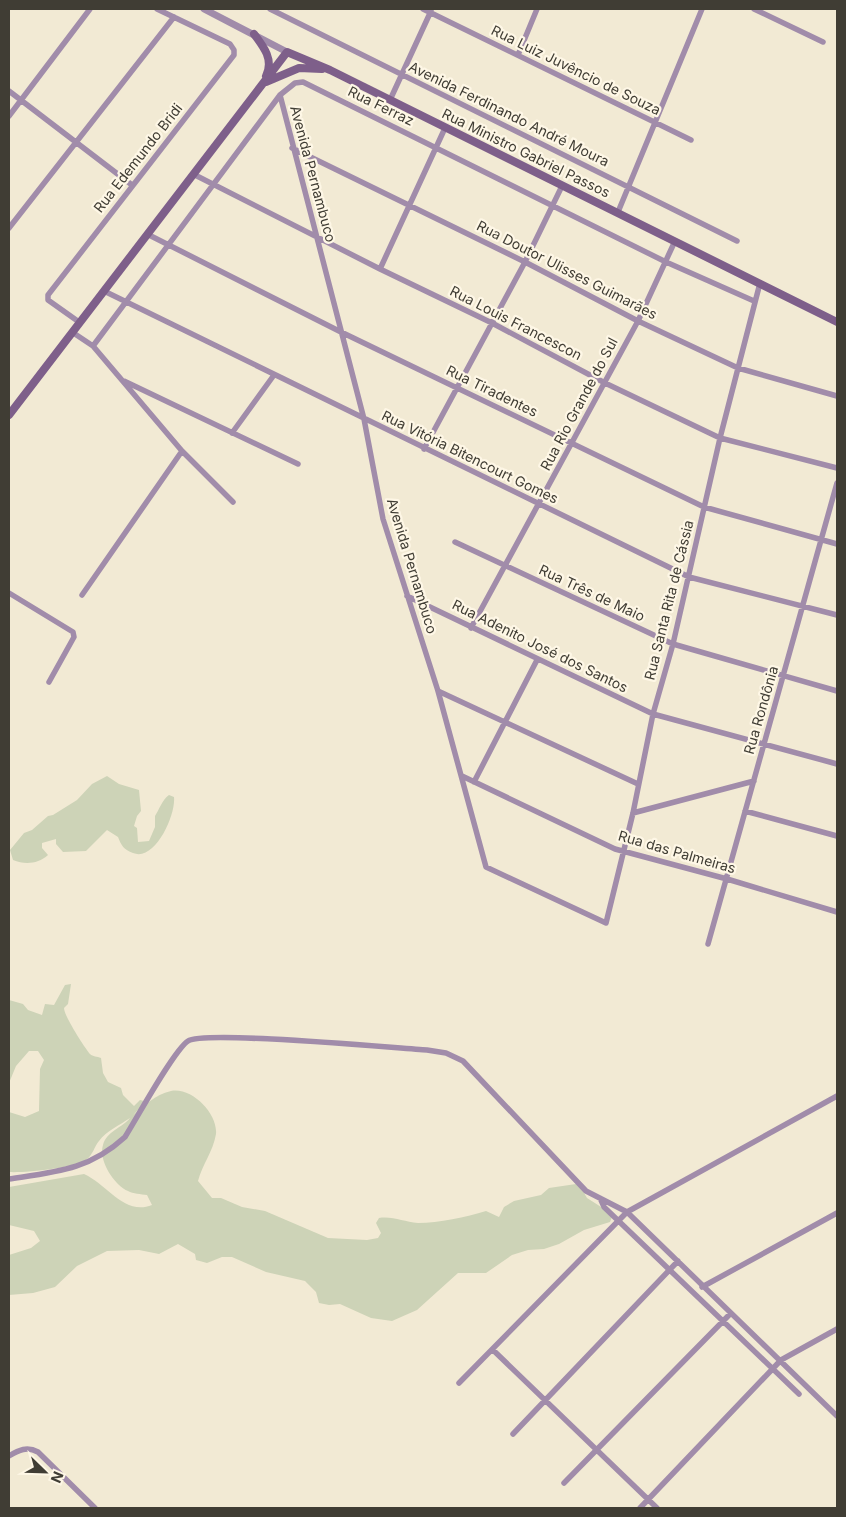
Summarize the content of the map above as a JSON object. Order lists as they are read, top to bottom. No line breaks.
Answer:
{"streets":{"main road":["Rua Ministro Gabriel Passos"],"street":["Rua Luiz Juvêncio de Souza","Rua Ferraz","Avenida Ferdinando André Moura","Rua Edemundo Bridi","Avenida Pernambuco","Rua Doutor Ulisses Guimarães","Rua Louis Francescon","Rua Tiradentes","Rua Rio Grande do Sul","Rua Vitória Bitencourt Gomes","Rua Três de Maio","Rua Santa Rita de Cássia","Rua Adenito José dos Santos","Rua Rondônia","Rua das Palmeiras"]},"crossings":[["Rua Ferraz","Avenida Pernambuco"],["Rua Ferraz","Rua Louis Francescon"],["Rua Ferraz","Rua Tiradentes"],["Rua Ferraz","Rua Rio Grande do Sul"],["Rua Ferraz","Rua Vitória Bitencourt Gomes"],["Rua Ferraz","Rua Santa Rita de Cássia"],["Rua Ministro Gabriel Passos","Rua Rio Grande do Sul"],["Rua Ministro Gabriel Passos","Rua Santa Rita de Cássia"],["Avenida Pernambuco","Rua Doutor Ulisses Guimarães"],["Avenida Pernambuco","Rua Louis Francescon"],["Avenida Pernambuco","Rua Tiradentes"],["Avenida Pernambuco","Rua Vitória Bitencourt Gomes"],["Avenida Pernambuco","Rua Santa Rita de Cássia"],["Avenida Pernambuco","Rua Adenito José dos Santos"],["Avenida Pernambuco","Rua das Palmeiras"],["Rua Doutor Ulisses Guimarães","Rua Rio Grande do Sul"],["Rua Doutor Ulisses Guimarães","Rua Santa Rita de Cássia"],["Rua Louis Francescon","Rua Rio Grande do Sul"],["Rua Louis Francescon","Rua Santa Rita de Cássia"],["Rua Tiradentes","Rua Rio Grande do Sul"],["Rua Tiradentes","Rua Santa Rita de Cássia"],["Rua Tiradentes","Rua Rondônia"],["Rua Rio Grande do Sul","Rua Vitória Bitencourt Gomes"],["Rua Rio Grande do Sul","Rua Três de Maio"],["Rua Rio Grande do Sul","Rua Adenito José dos Santos"],["Rua Vitória Bitencourt Gomes","Rua Santa Rita de Cássia"],["Rua Vitória Bitencourt Gomes","Rua Rondônia"],["Rua Três de Maio","Rua Santa Rita de Cássia"],["Rua Três de Maio","Rua Rondônia"],["Rua Santa Rita de Cássia","Rua Adenito José dos Santos"],["Rua Santa Rita de Cássia","Rua das Palmeiras"],["Rua Adenito José dos Santos","Rua Rondônia"],["Rua Rondônia","Rua das Palmeiras"]],"north":"bottom right"}
